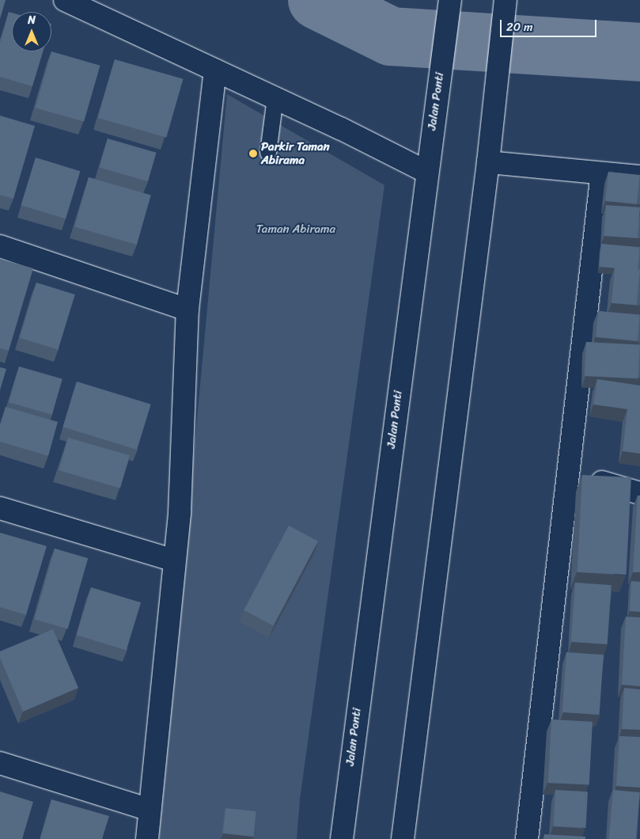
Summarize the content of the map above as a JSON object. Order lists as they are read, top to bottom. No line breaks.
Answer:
{"streets":{"street":["Jalan Ponti"]},"parks":["Taman Abirama"],"places":["Parkir Taman Abirama"],"scale_bar":"20 m","north":"top"}
